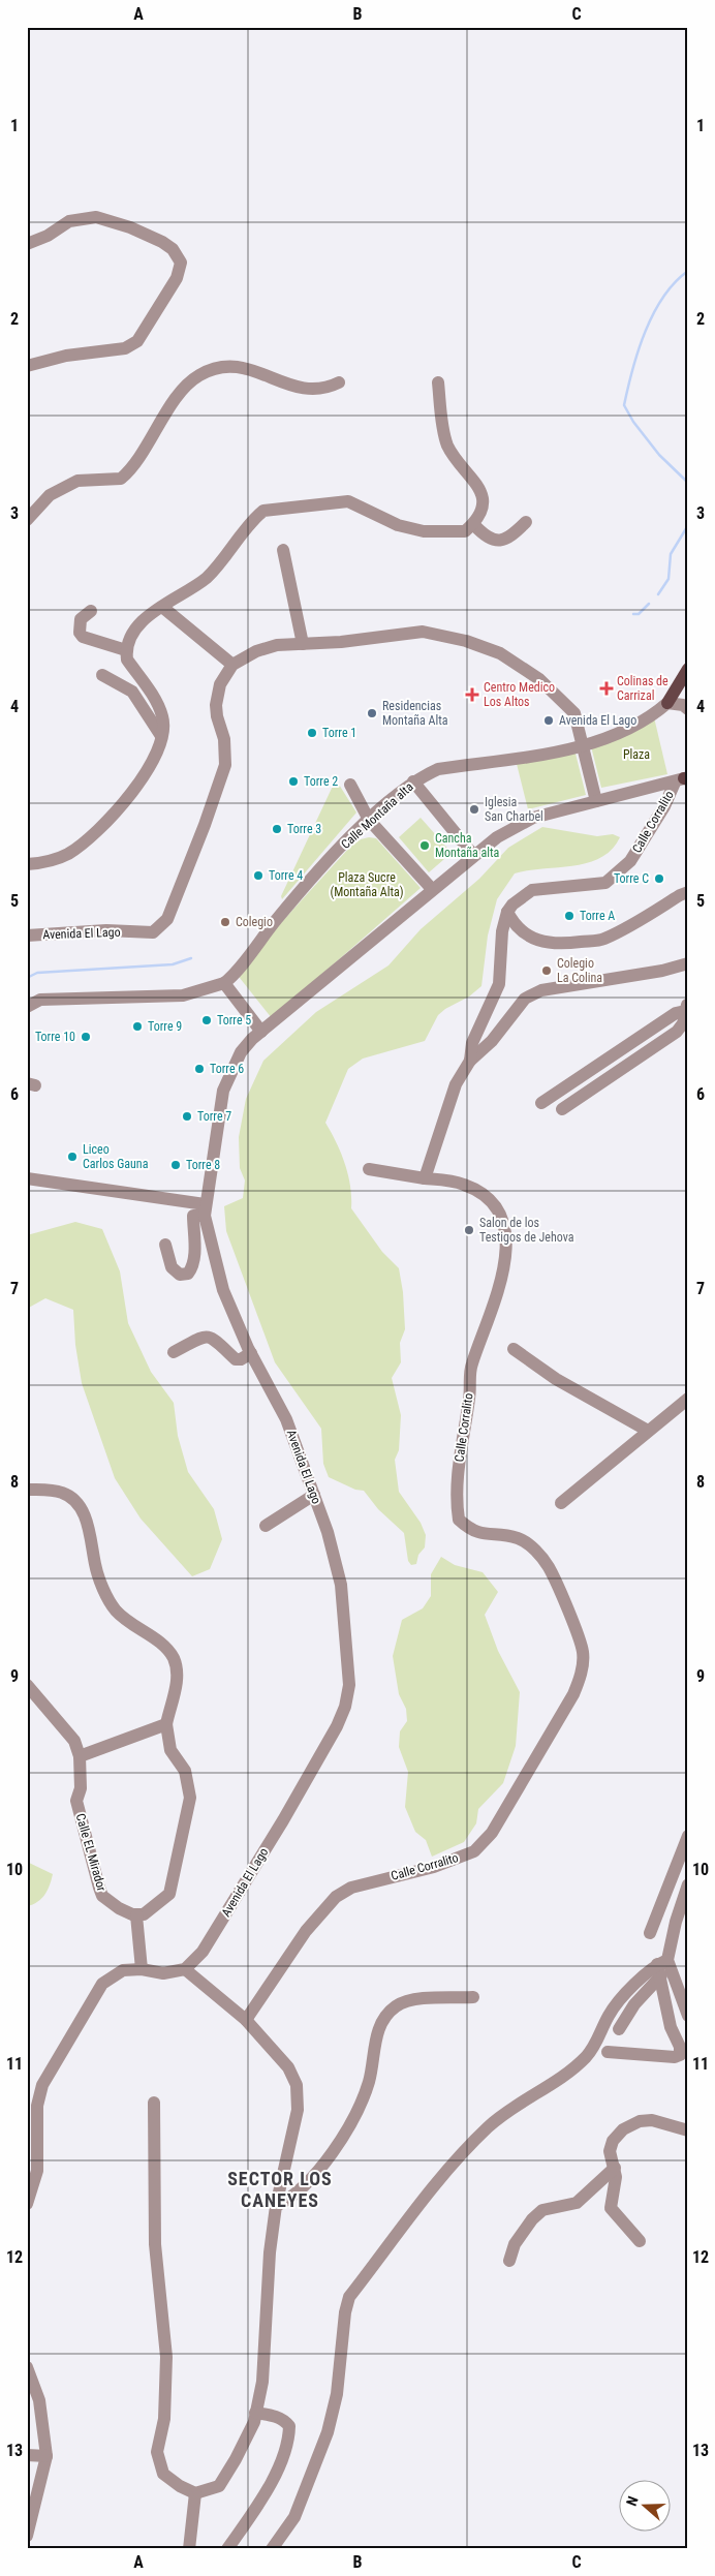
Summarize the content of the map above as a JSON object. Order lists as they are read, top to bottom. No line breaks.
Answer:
{"streets":{"street":["Calle Montaña alta","Calle Corralito","Avenida El Lago","Calle EL Mirador"]},"crossings":[["Calle Corralito","Avenida El Lago"]],"districts":["SECTOR LOS CANEYES"],"parks":["Plaza","Plaza Sucre (Montaña Alta)"],"places":{"health":["Colinas de Carrizal","Centro Medico Los Altos"],"other":["Residencias Montaña Alta","Avenida El Lago","Torre 1","Torre 2","Iglesia San Charbel","Torre 3","Cancha Montaña alta","Torre 4","Torre C","Torre A","Colegio","Colegio La Colina","Torre 5","Torre 9","Torre 10","Torre 6","Torre 7","Liceo Carlos Gauna","Torre 8","Salon de los Testigos de Jehova"]},"north":"left","grid":{"columns":["A","B","C"],"rows":["1","2","3","4","5","6","7","8","9","10","11","12","13"]}}
